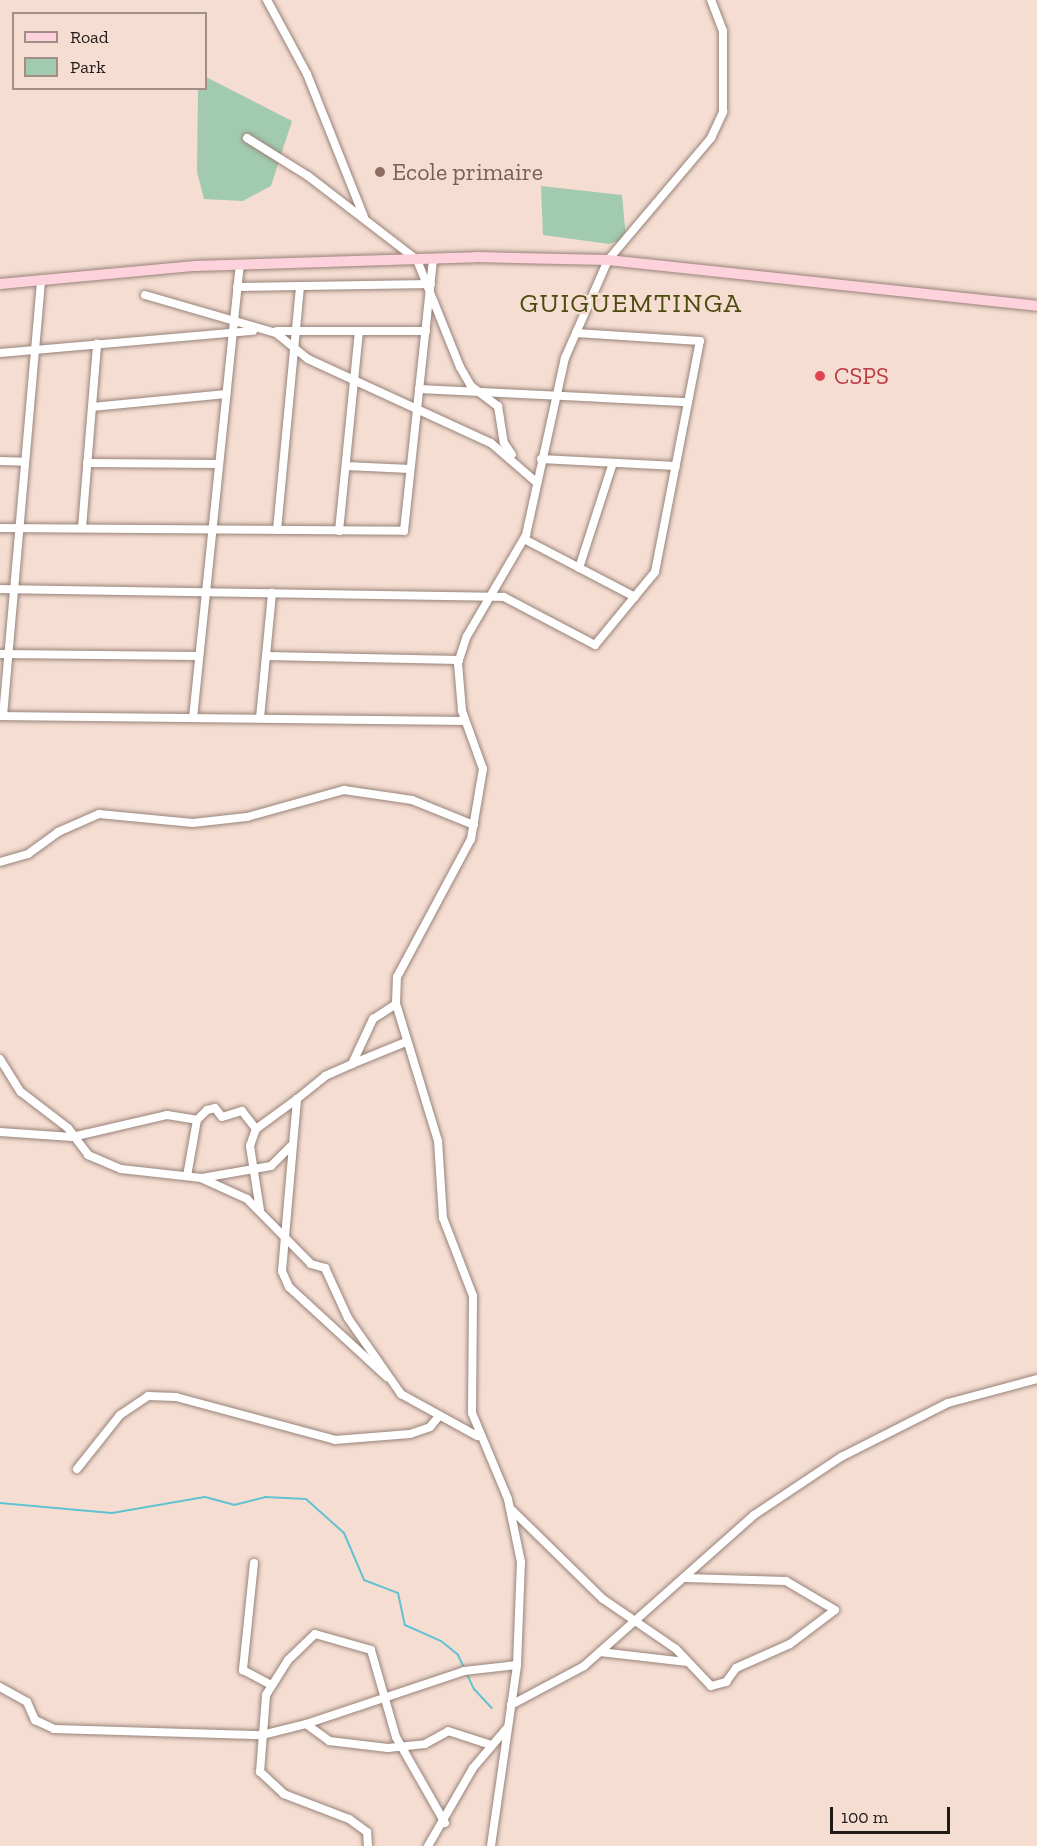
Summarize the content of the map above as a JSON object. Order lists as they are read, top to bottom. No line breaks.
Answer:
{"districts":["GUIGUEMTINGA"],"places":["Ecole primaire","CSPS"],"legend":["Road","Park"],"scale_bar":"100 m"}
